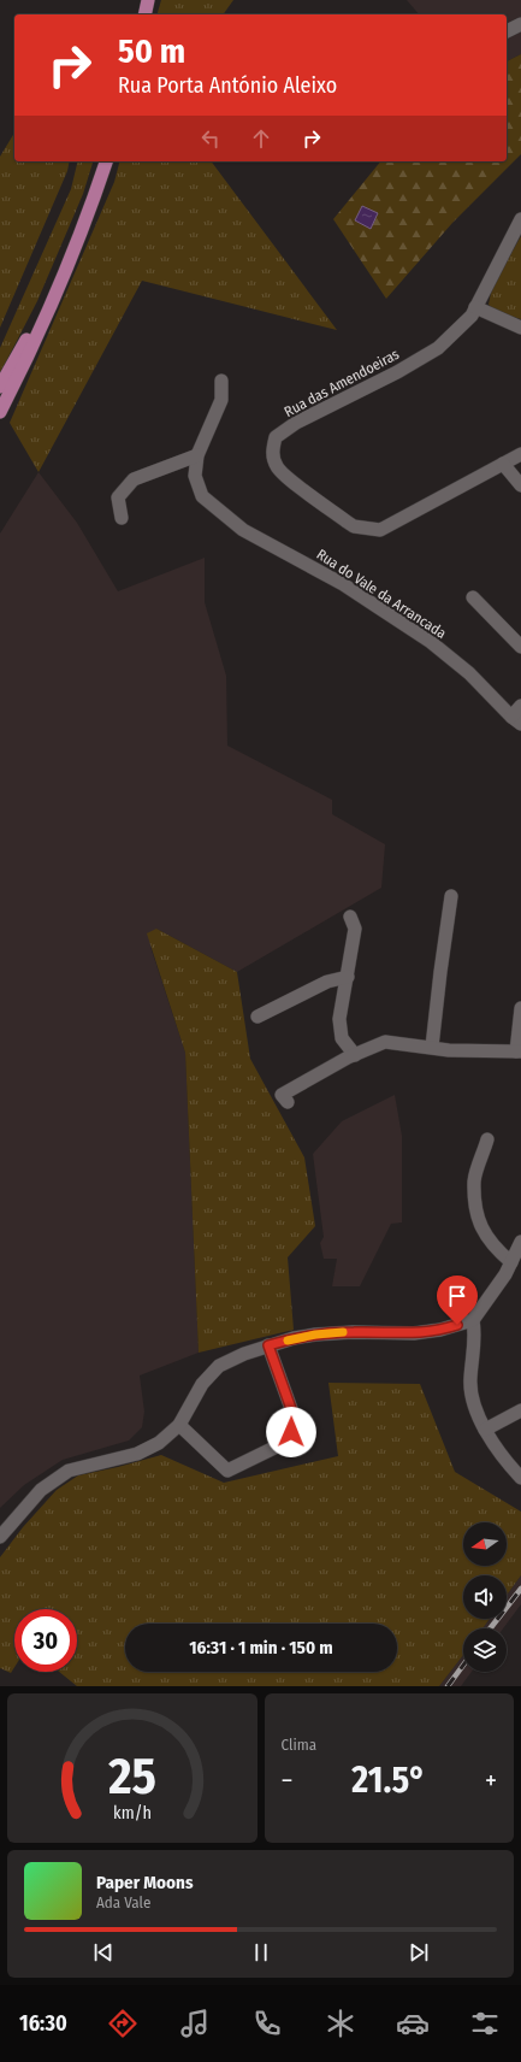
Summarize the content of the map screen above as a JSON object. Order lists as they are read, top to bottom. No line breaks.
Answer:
{"streets":{"street":["Rua das Amendoeiras","Rua do Vale da Arrancada"]},"north":"left","page":{"turn":["50 m","Rua Porta António Aleixo"],"limit":"30","trip":"16:31 · 1 min · 150 m","tile":"Clima","heat":["−","21.5°","+"],"song":["Paper Moons","Ada Vale"],"tabs":"16:30","gauge":["25","km/h"]}}
